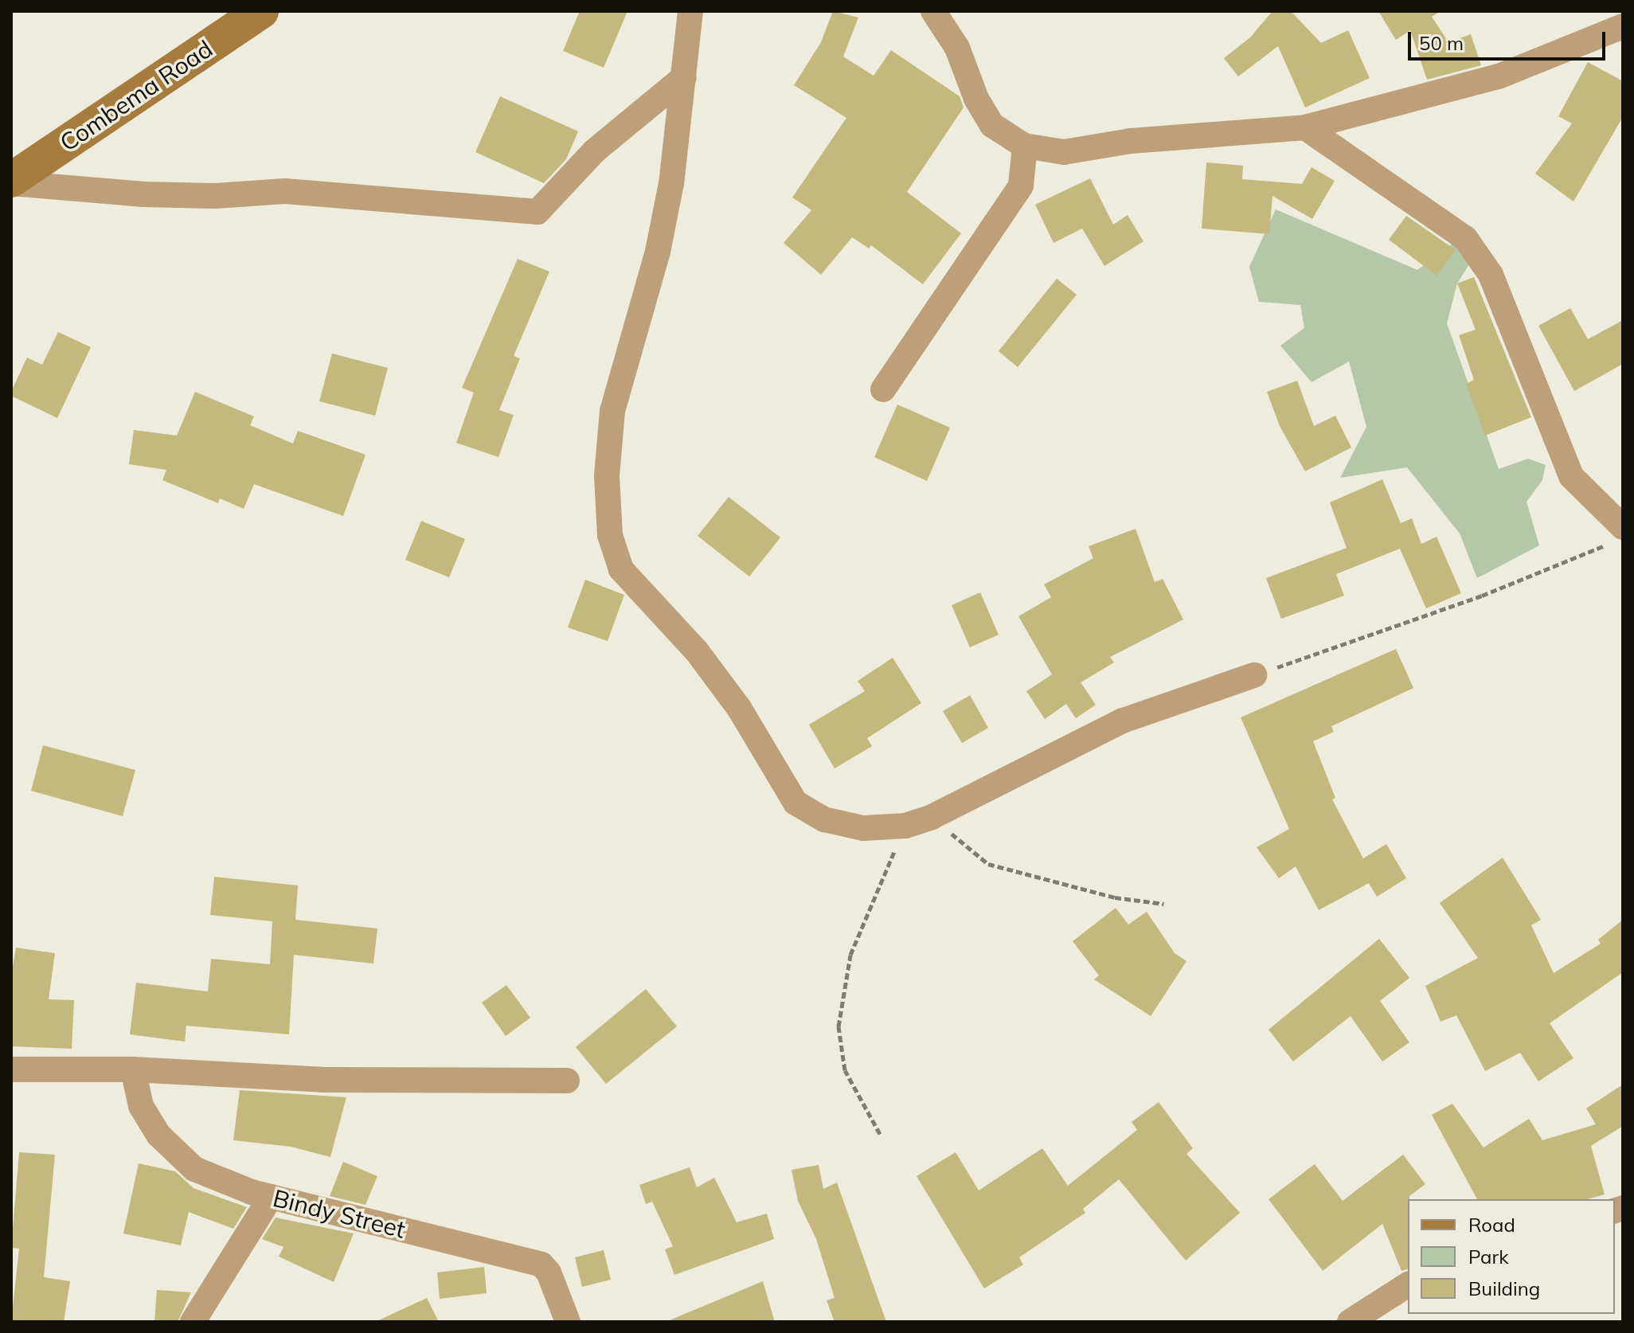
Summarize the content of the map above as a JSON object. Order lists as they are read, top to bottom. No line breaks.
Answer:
{"streets":{"street":["Combema Road","Bindy Street"]},"legend":["Road","Park","Building"],"scale_bar":"50 m"}
